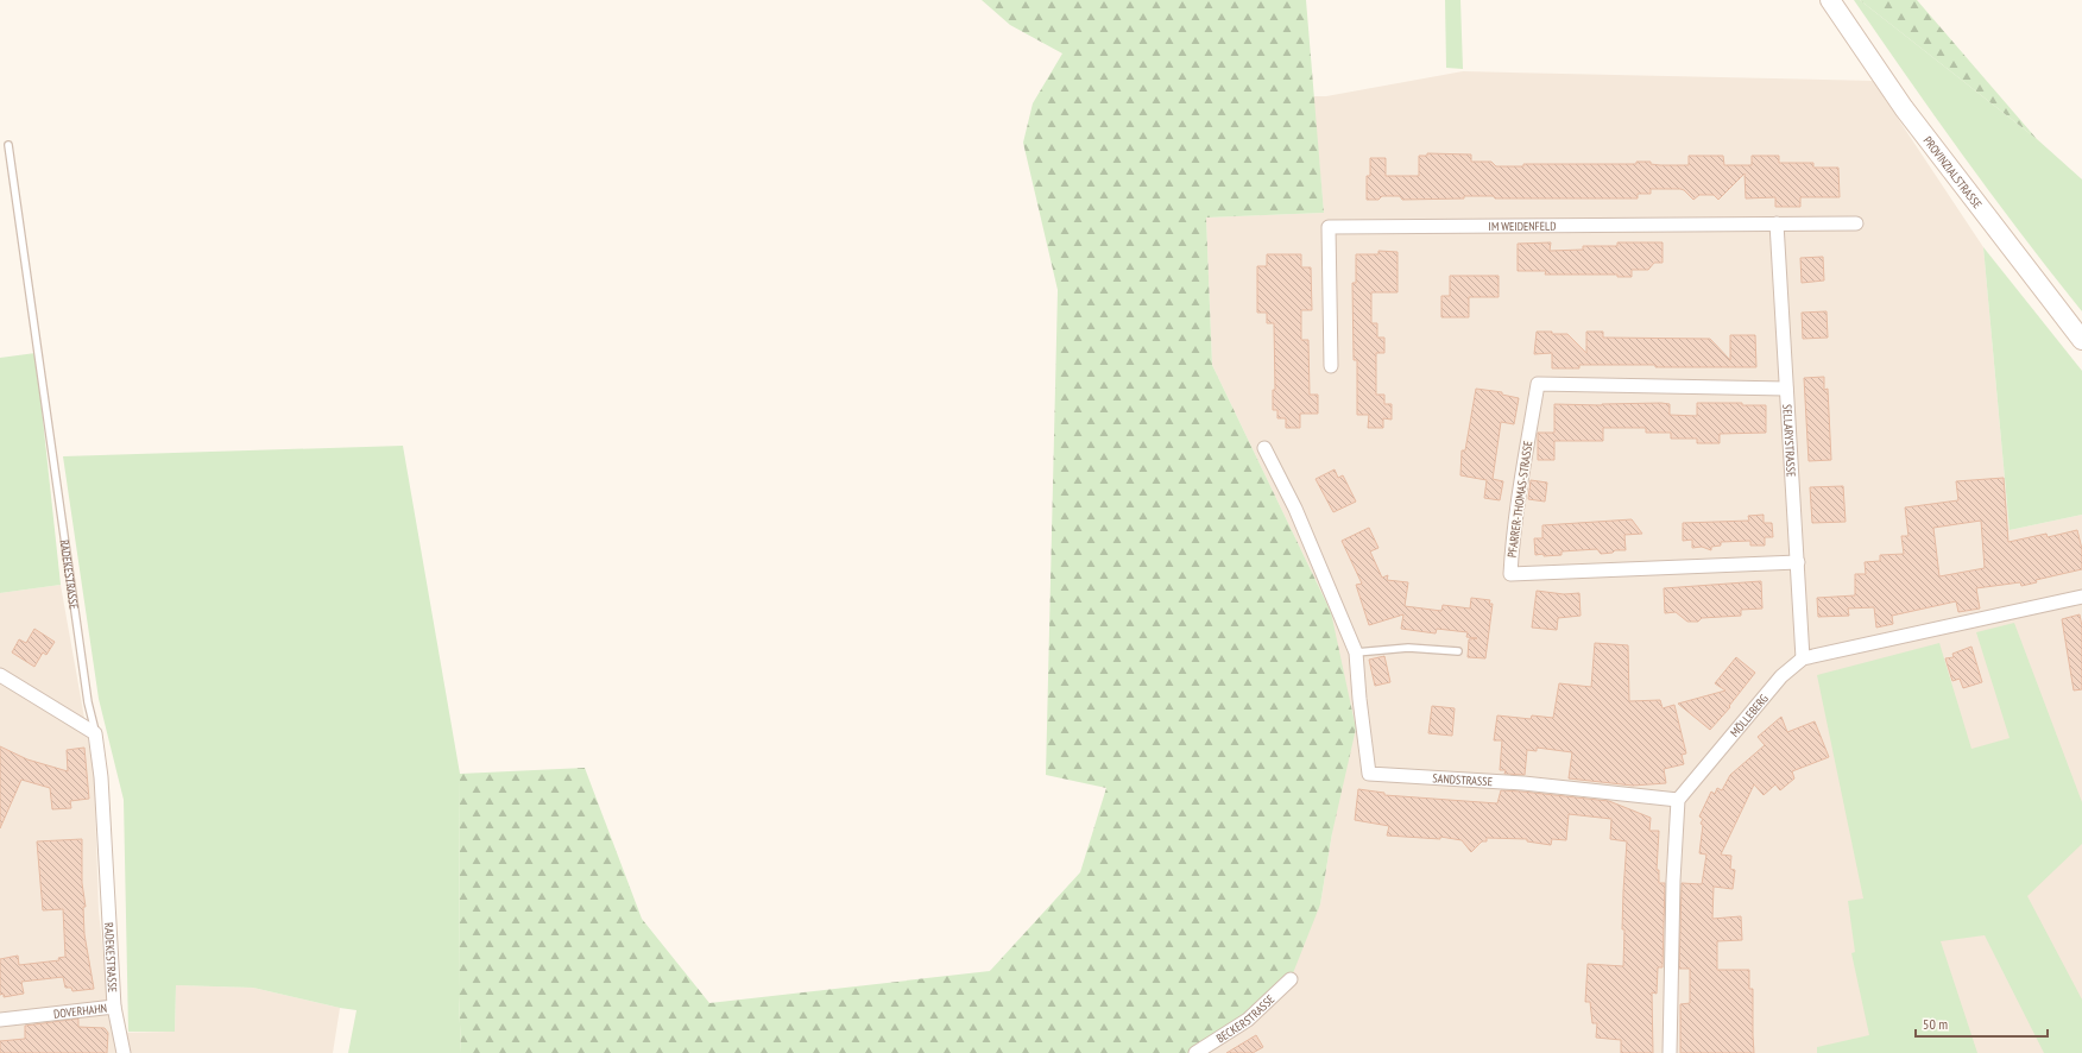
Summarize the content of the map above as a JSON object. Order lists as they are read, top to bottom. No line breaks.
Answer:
{"streets":{"main road":["PROVINZIALSTRASSE"],"street":["IM WEIDENFELD","SELLARYSTRASSE","PFARRER-THOMAS-STRASSE","RADEKESTRASSE","MÖLLEBERG","SANDSTRASSE","DOVERHAHN","BECKERSTRASSE"]},"crossings":[["IM WEIDENFELD","SELLARYSTRASSE"],["SELLARYSTRASSE","PFARRER-THOMAS-STRASSE"],["SELLARYSTRASSE","MÖLLEBERG"],["RADEKESTRASSE","DOVERHAHN"],["MÖLLEBERG","SANDSTRASSE"]],"scale_bar":"50 m"}
